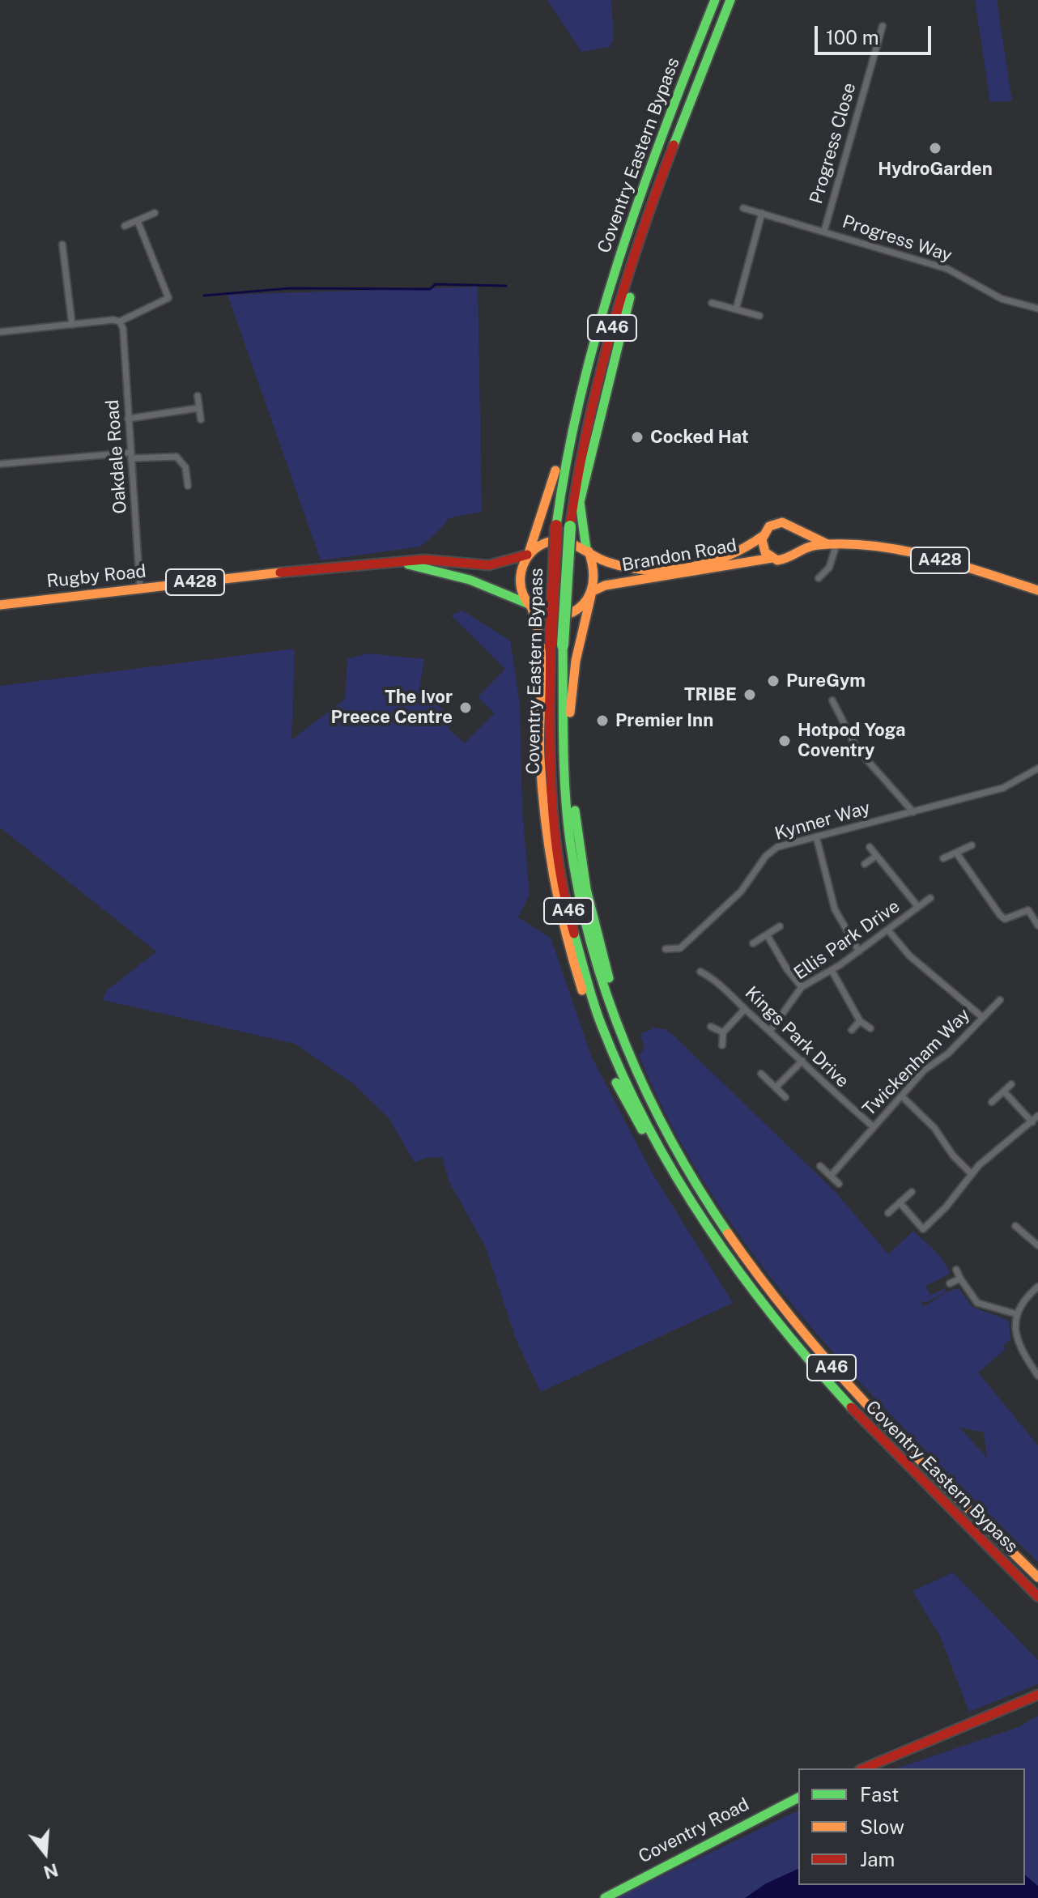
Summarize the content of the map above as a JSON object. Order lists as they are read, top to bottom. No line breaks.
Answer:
{"streets":{"main road":["Coventry Eastern Bypass","A46","Brandon Road","A428","Rugby Road","Coventry Road"],"street":["Progress Close","Progress Way","Oakdale Road","Kynner Way","Ellis Park Drive","Kings Park Drive","Twickenham Way"]},"crossings":[["Progress Close","Progress Way"],["Oakdale Road","Rugby Road"],["Brandon Road","A428"],["Brandon Road","Rugby Road"],["Ellis Park Drive","Kings Park Drive"],["Kings Park Drive","Twickenham Way"]],"places":["HydroGarden","Cocked Hat","PureGym","TRIBE","The Ivor Preece Centre","Premier Inn","Hotpod Yoga Coventry"],"legend":["Fast","Slow","Jam"],"scale_bar":"100 m","north":"bottom"}
